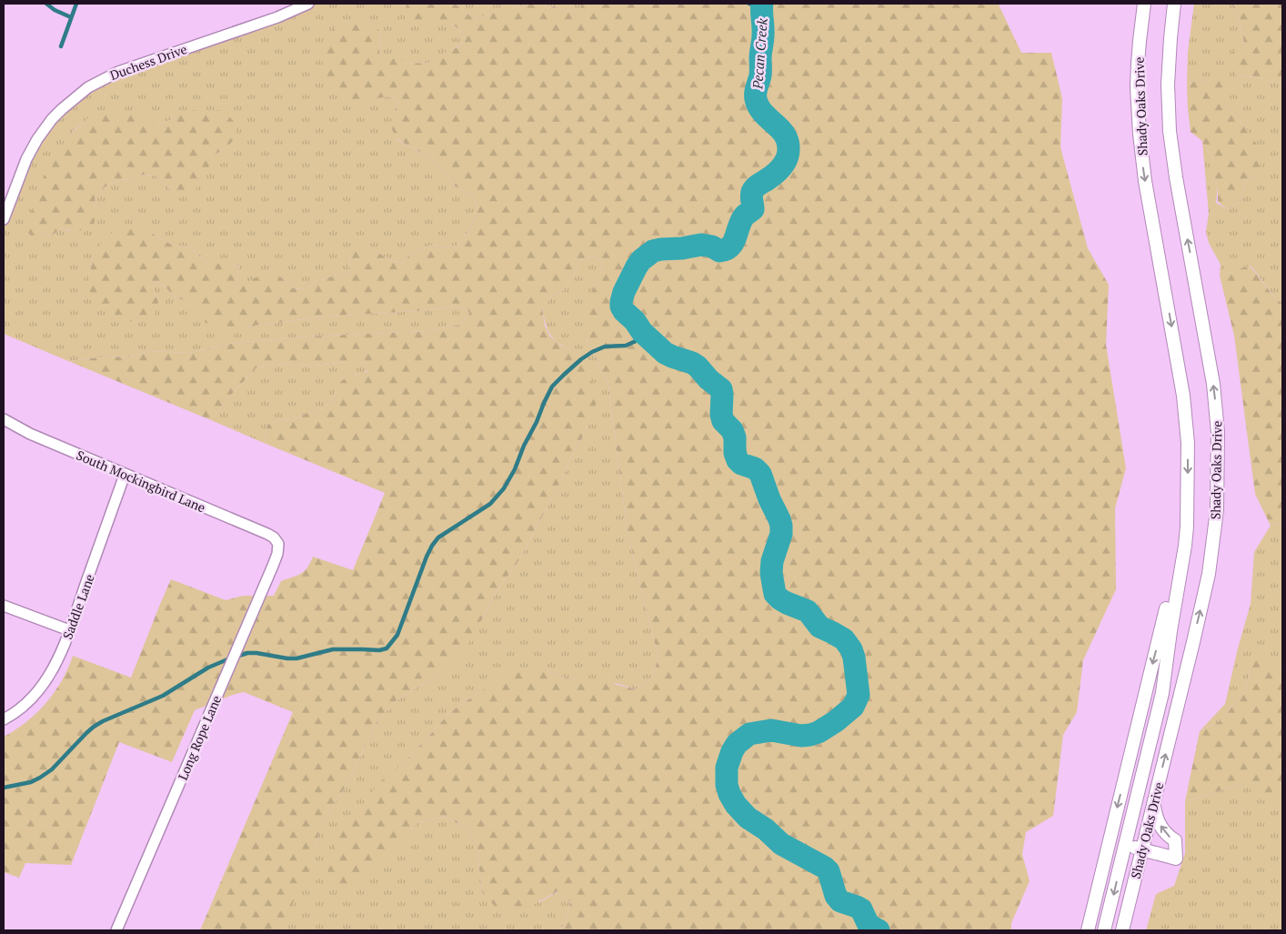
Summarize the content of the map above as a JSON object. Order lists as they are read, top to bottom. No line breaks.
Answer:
{"streets":{"street":["Duchess Drive","Shady Oaks Drive","South Mockingbird Lane","Saddle Lane","Long Rope Lane"]},"crossings":[["South Mockingbird Lane","Saddle Lane"],["South Mockingbird Lane","Long Rope Lane"]],"water":["Pecan Creek"]}
